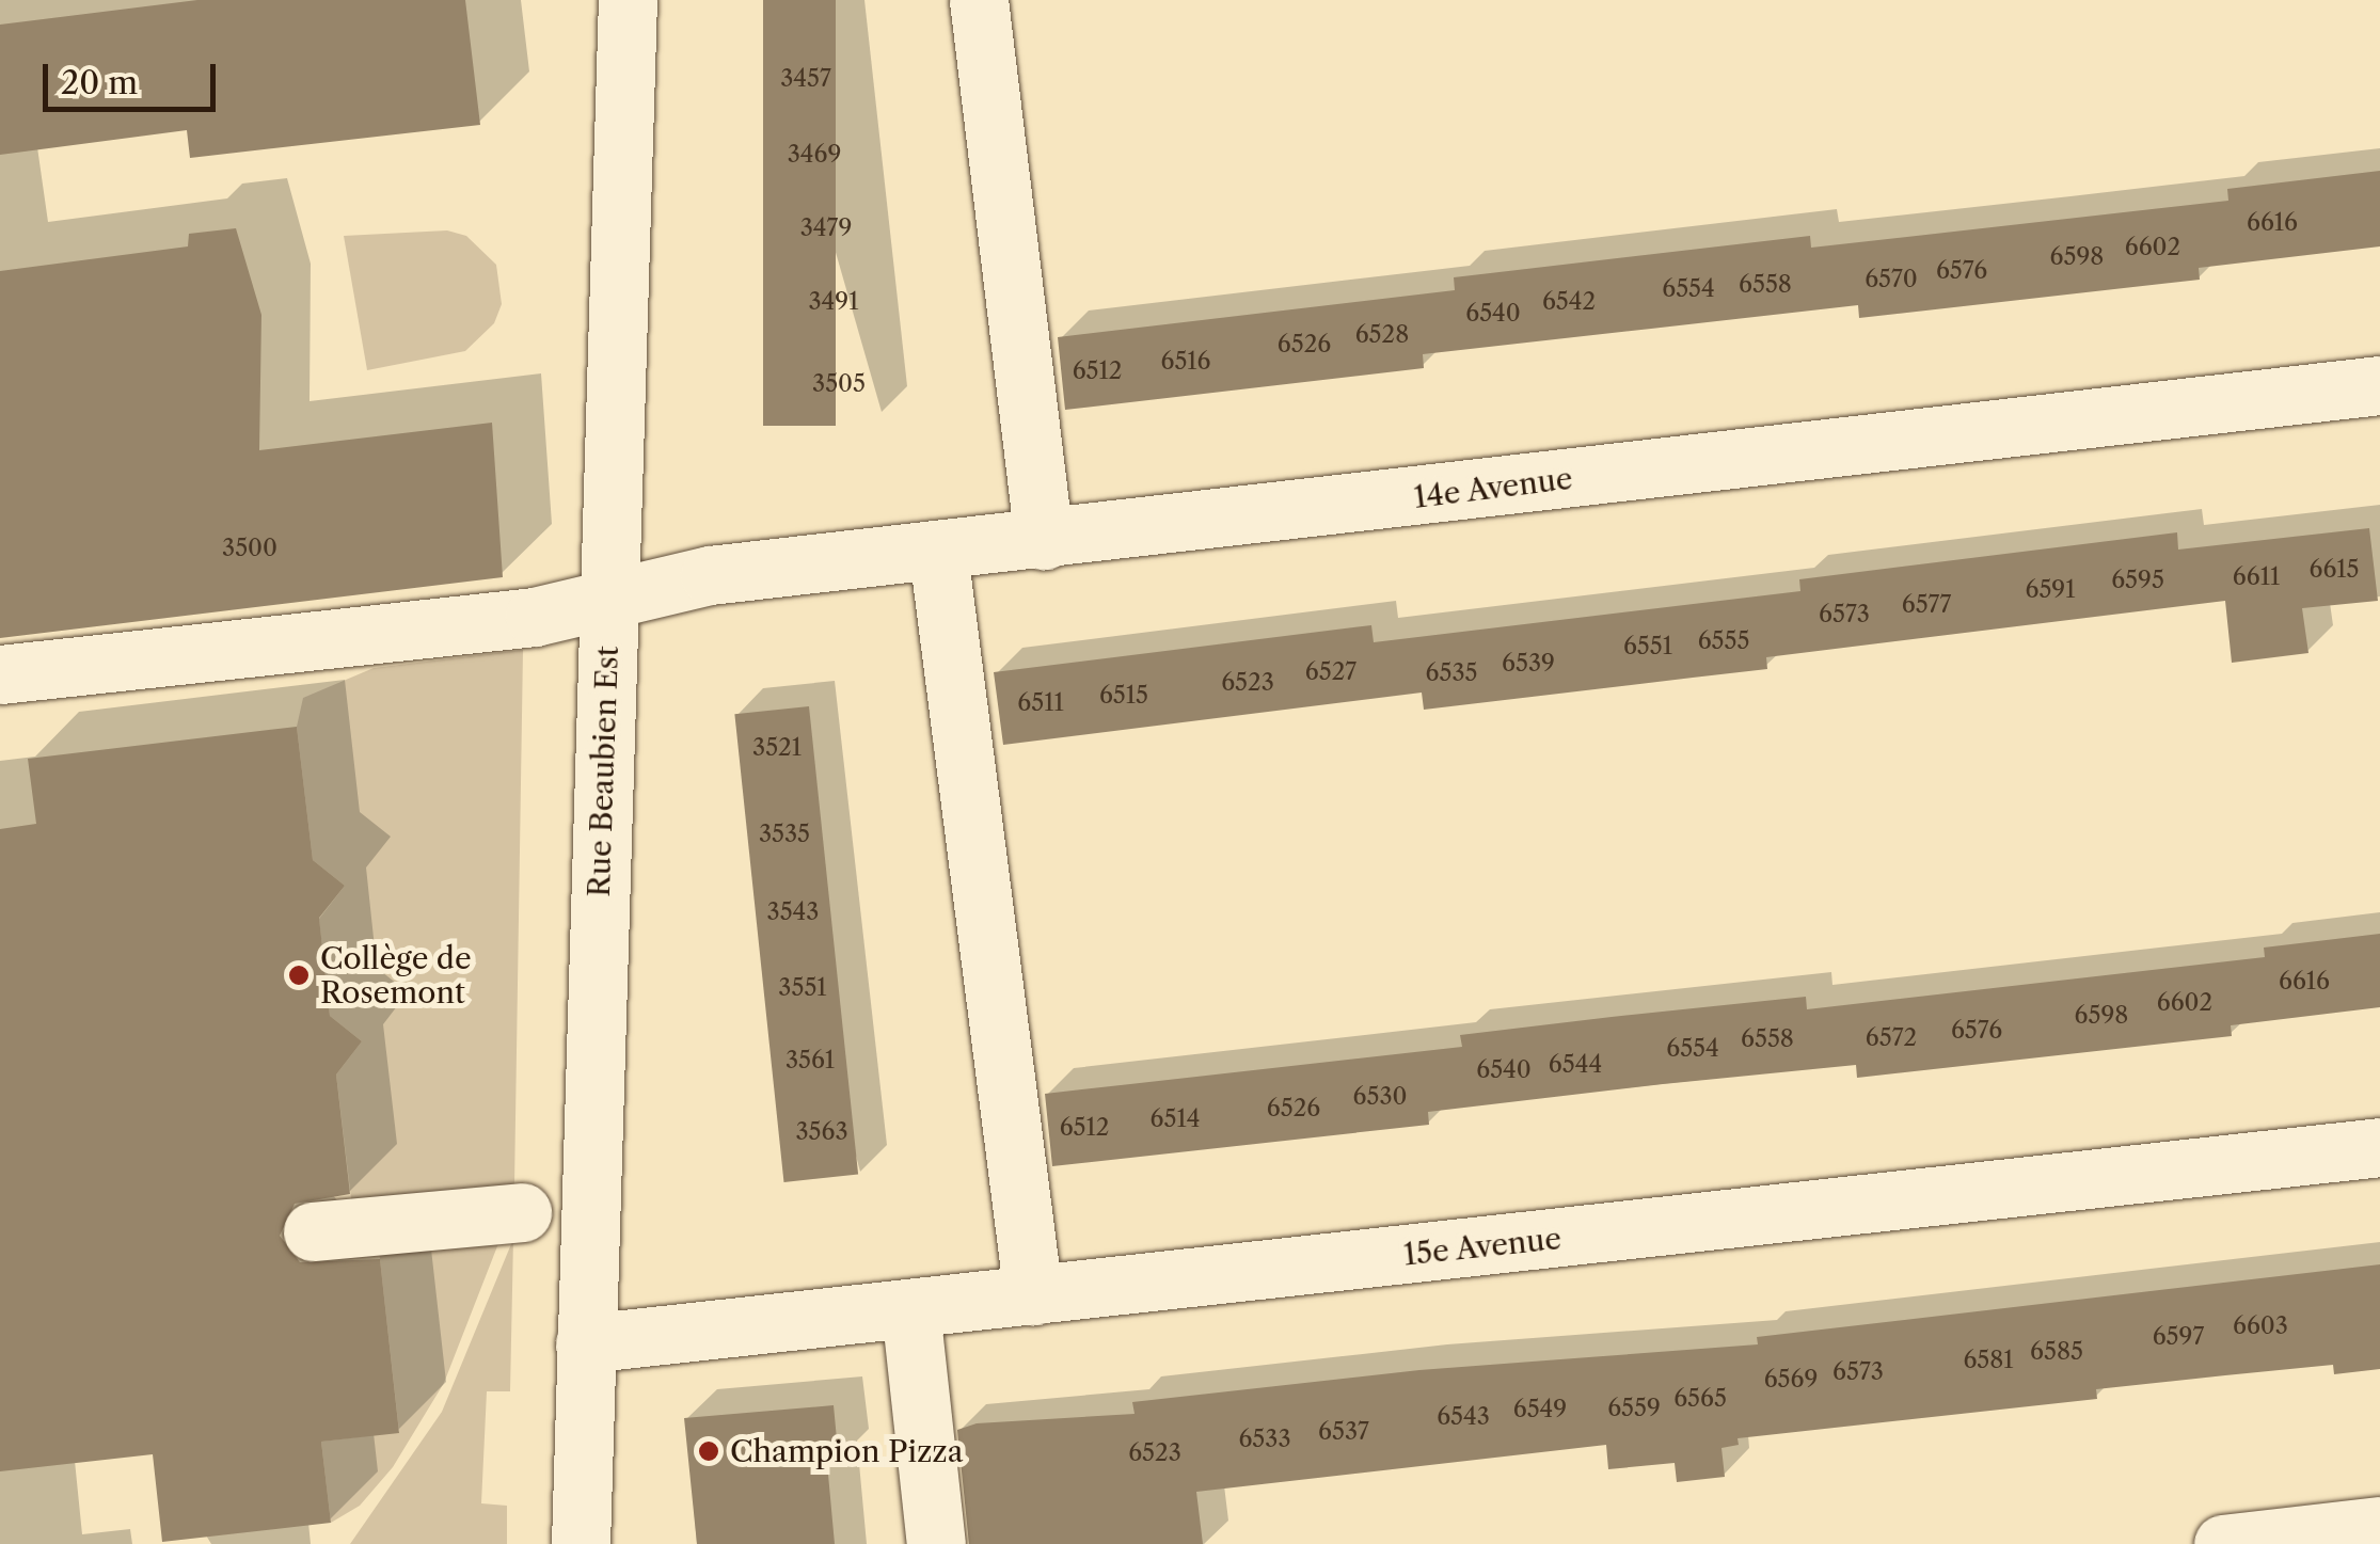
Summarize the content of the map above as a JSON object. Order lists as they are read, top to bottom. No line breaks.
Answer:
{"streets":{"street":["14e Avenue","Rue Beaubien Est","15e Avenue"]},"crossings":[["14e Avenue","Rue Beaubien Est"],["Rue Beaubien Est","15e Avenue"]],"places":["Collège de Rosemont","Champion Pizza"],"house_numbers":["3457","3469","6616","3479","6602","6598","6576","6570","6558","6554","3491","6542","6540","6528","6526","6516","6512","3505","3500","6615","6611","6595","6591","6577","6573","6555","6551","6539","6527","6535","6523","6515","6511","3521","3535","3543","6616","3551","6602","6598","6576","6572","6558","6554","3561","6544","6540","6530","6526","6514","6512","3563","6603","6597","6585","6581","6573","6569","6565","6559","6549","6543","6537","6533","6523"],"scale_bar":"20 m"}
